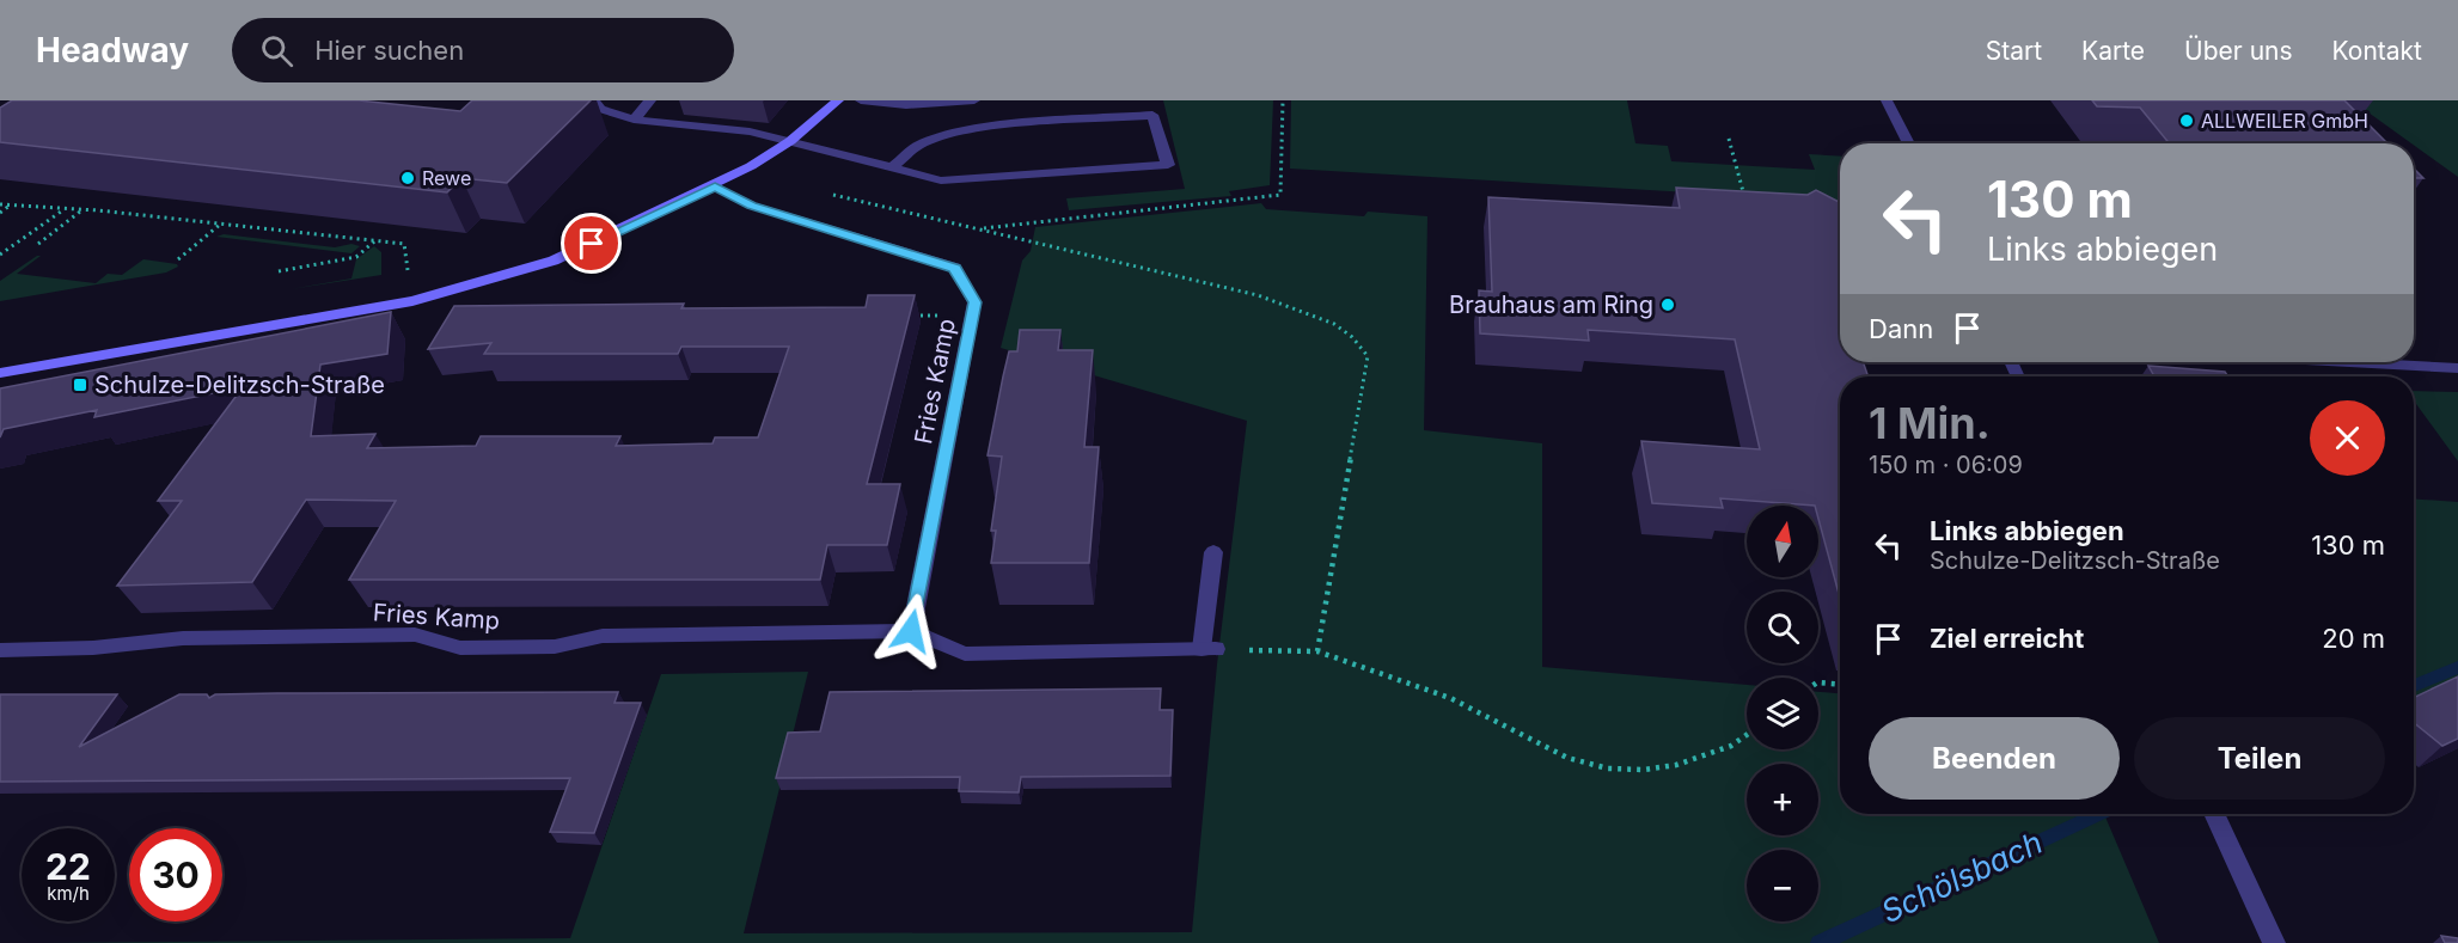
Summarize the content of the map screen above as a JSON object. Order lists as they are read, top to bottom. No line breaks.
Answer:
{"streets":{"street":["Fries Kamp"]},"water":["Schölsbach"],"places":{"other":["ALLWEILER GmbH","Rewe","Brauhaus am Ring"],"transit":["Schulze-Delitzsch-Straße"]},"north":"top","page":{"header":"Headway","search":"Hier suchen","nav":["Start","Karte","Über uns","Kontakt"],"turn":["130 m","Links abbiegen"],"then":"Dann","heading":["1 Min.","150 m · 06:09"],"list":[{"name":"Links abbiegen","note":"Schulze-Delitzsch-Straße","value":"130 m"},{"name":"Ziel erreicht","value":"20 m"}],"map_buttons":["+","−"],"buttons":["Beenden","Teilen"],"speed":"22 km/h","limit":"30"}}
